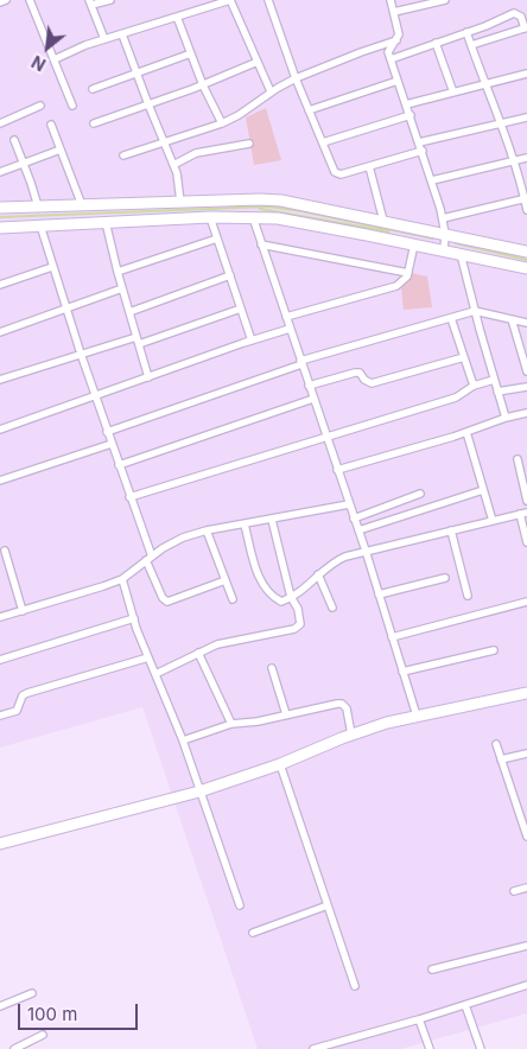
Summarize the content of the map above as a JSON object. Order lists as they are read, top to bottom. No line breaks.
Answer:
{"scale_bar":"100 m","north":"bottom left"}
